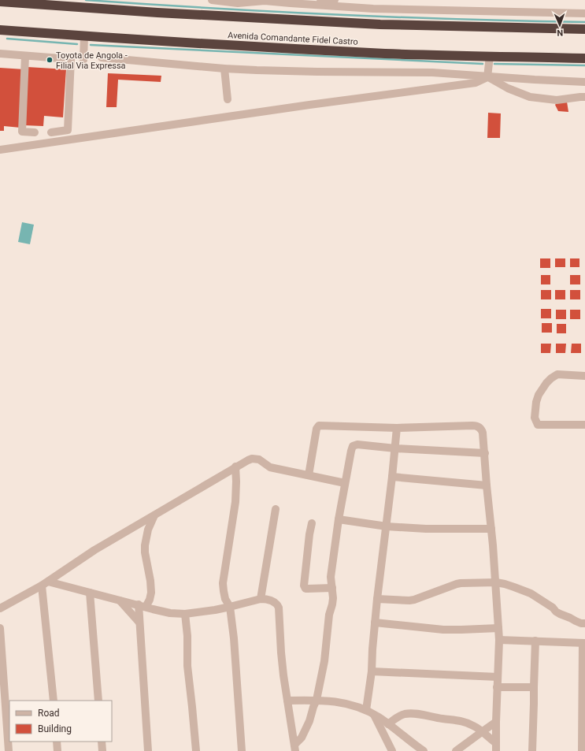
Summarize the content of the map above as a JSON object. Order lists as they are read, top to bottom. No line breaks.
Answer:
{"streets":{"highway":["Avenida Comandante Fidel Castro"]},"places":["Toyota de Angola - Filial Via Expressa"],"legend":["Road","Building"],"north":"bottom"}
